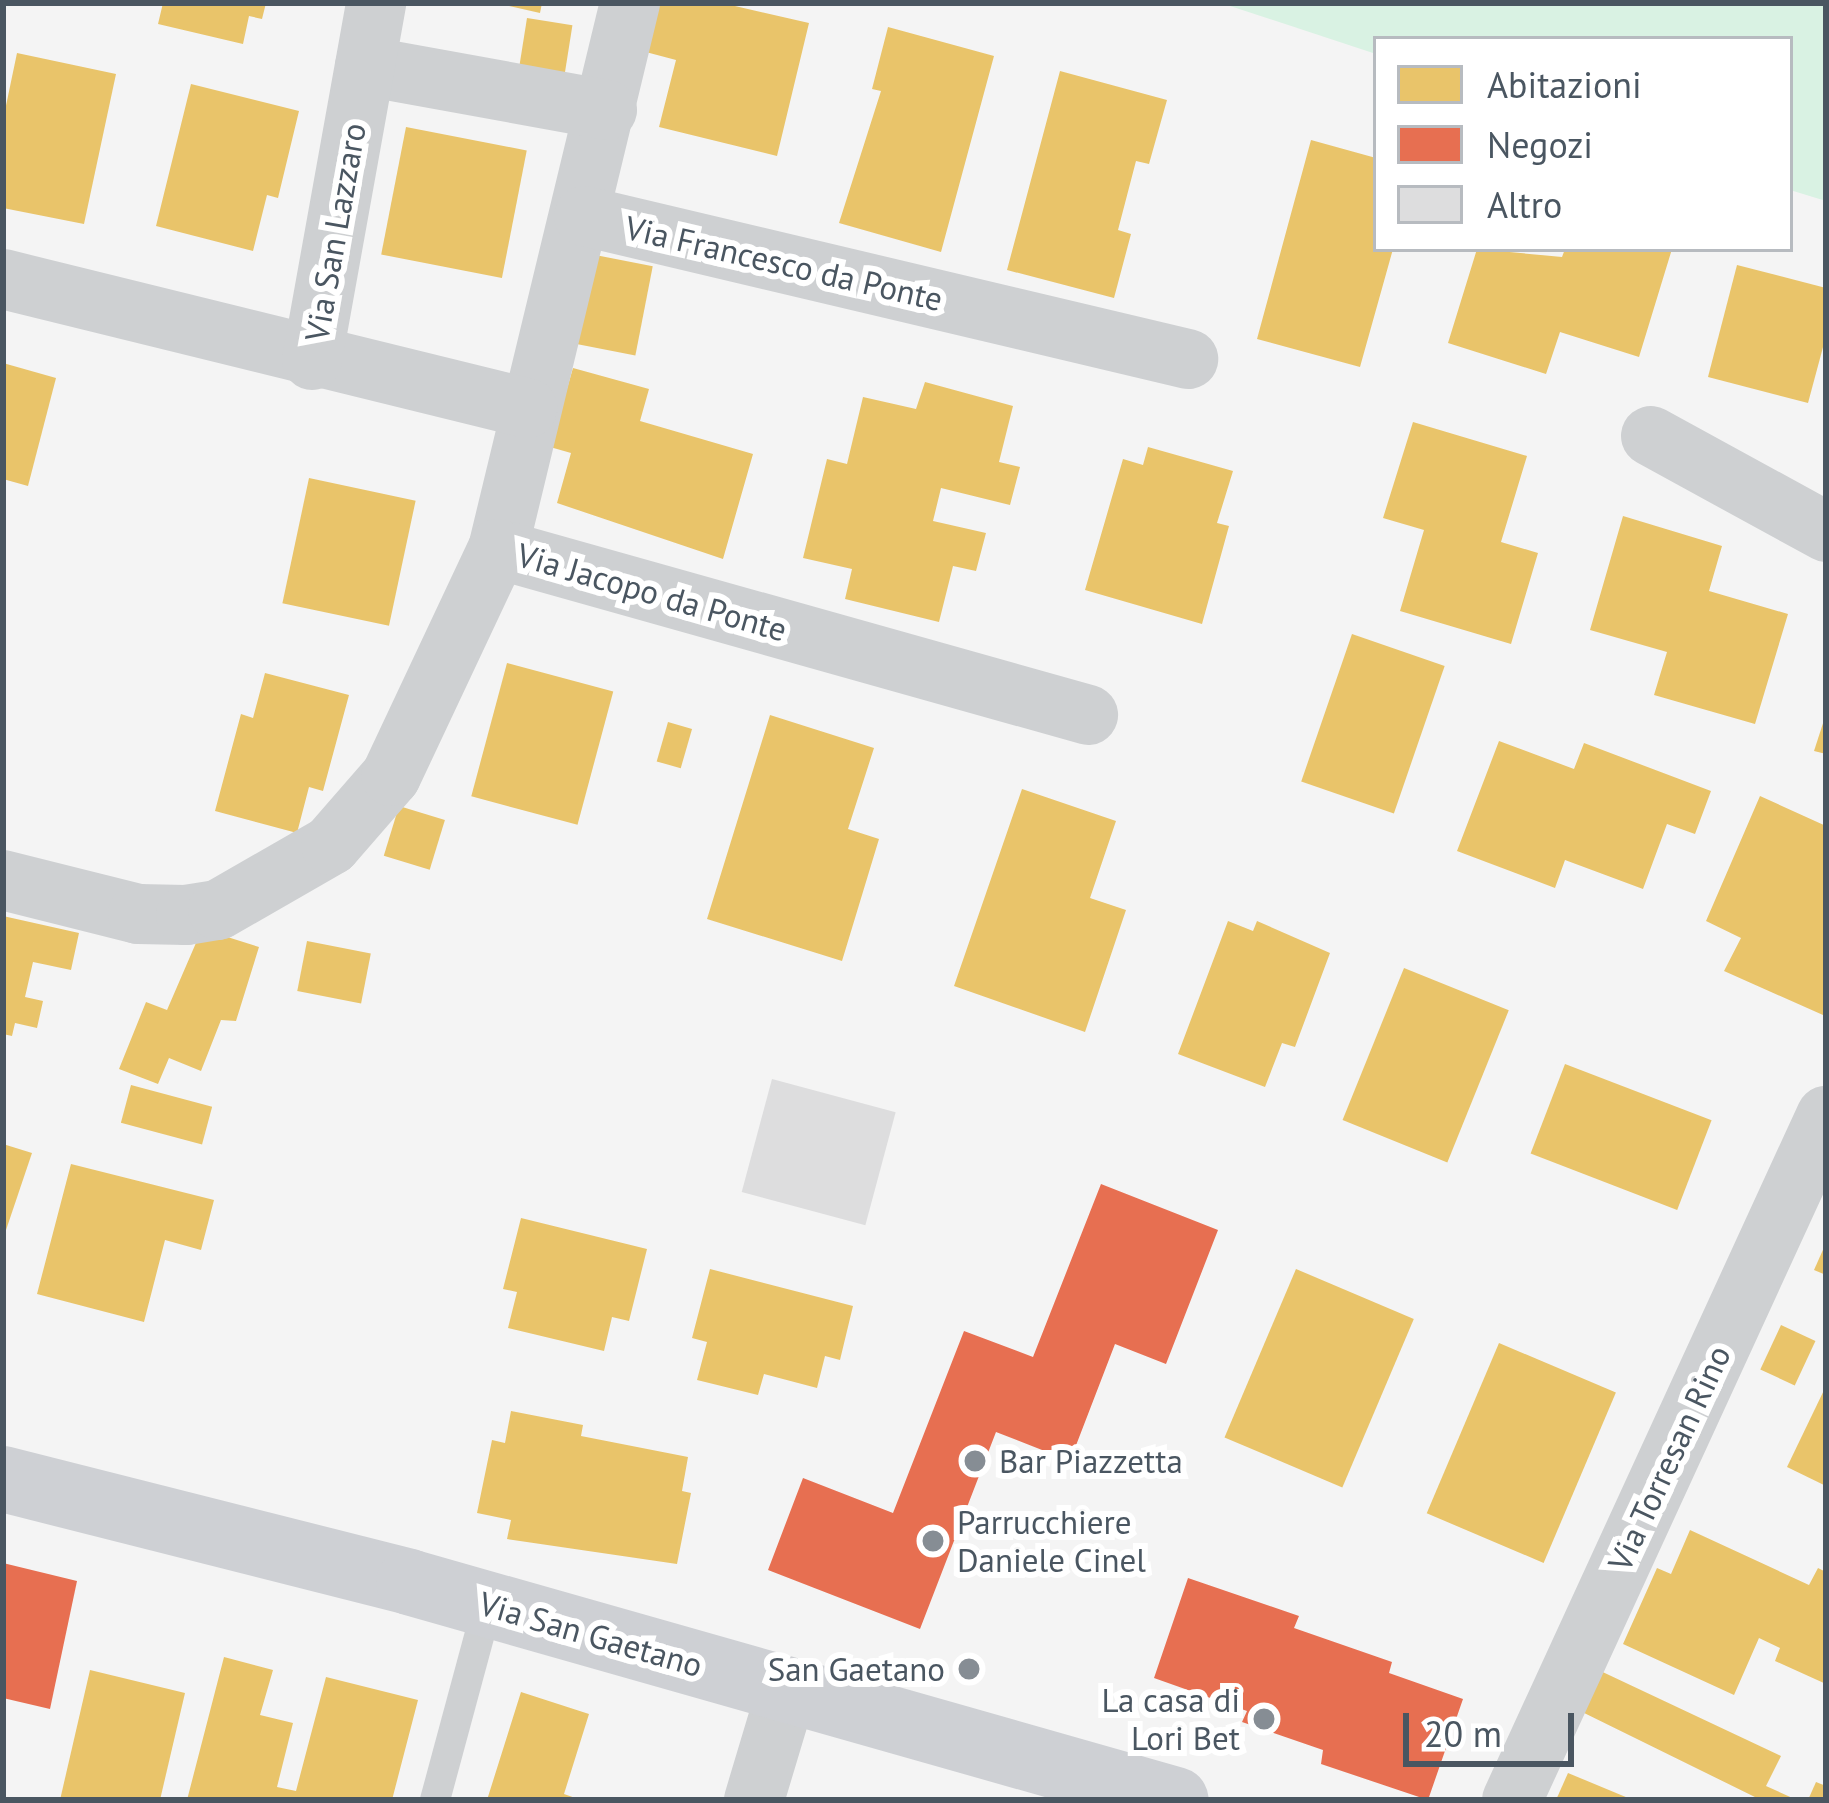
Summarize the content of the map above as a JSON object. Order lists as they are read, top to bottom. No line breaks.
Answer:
{"streets":{"street":["Via San Lazzaro","Via Francesco da Ponte","Via Jacopo da Ponte","Via Torresan Rino","Via San Gaetano"]},"crossings":[["Via Francesco da Ponte","Via Jacopo da Ponte"]],"places":["Bar Piazzetta","Parrucchiere Daniele Cinel","San Gaetano","La casa di Lori Bet"],"legend":["Abitazioni","Negozi","Altro"],"scale_bar":"20 m"}
